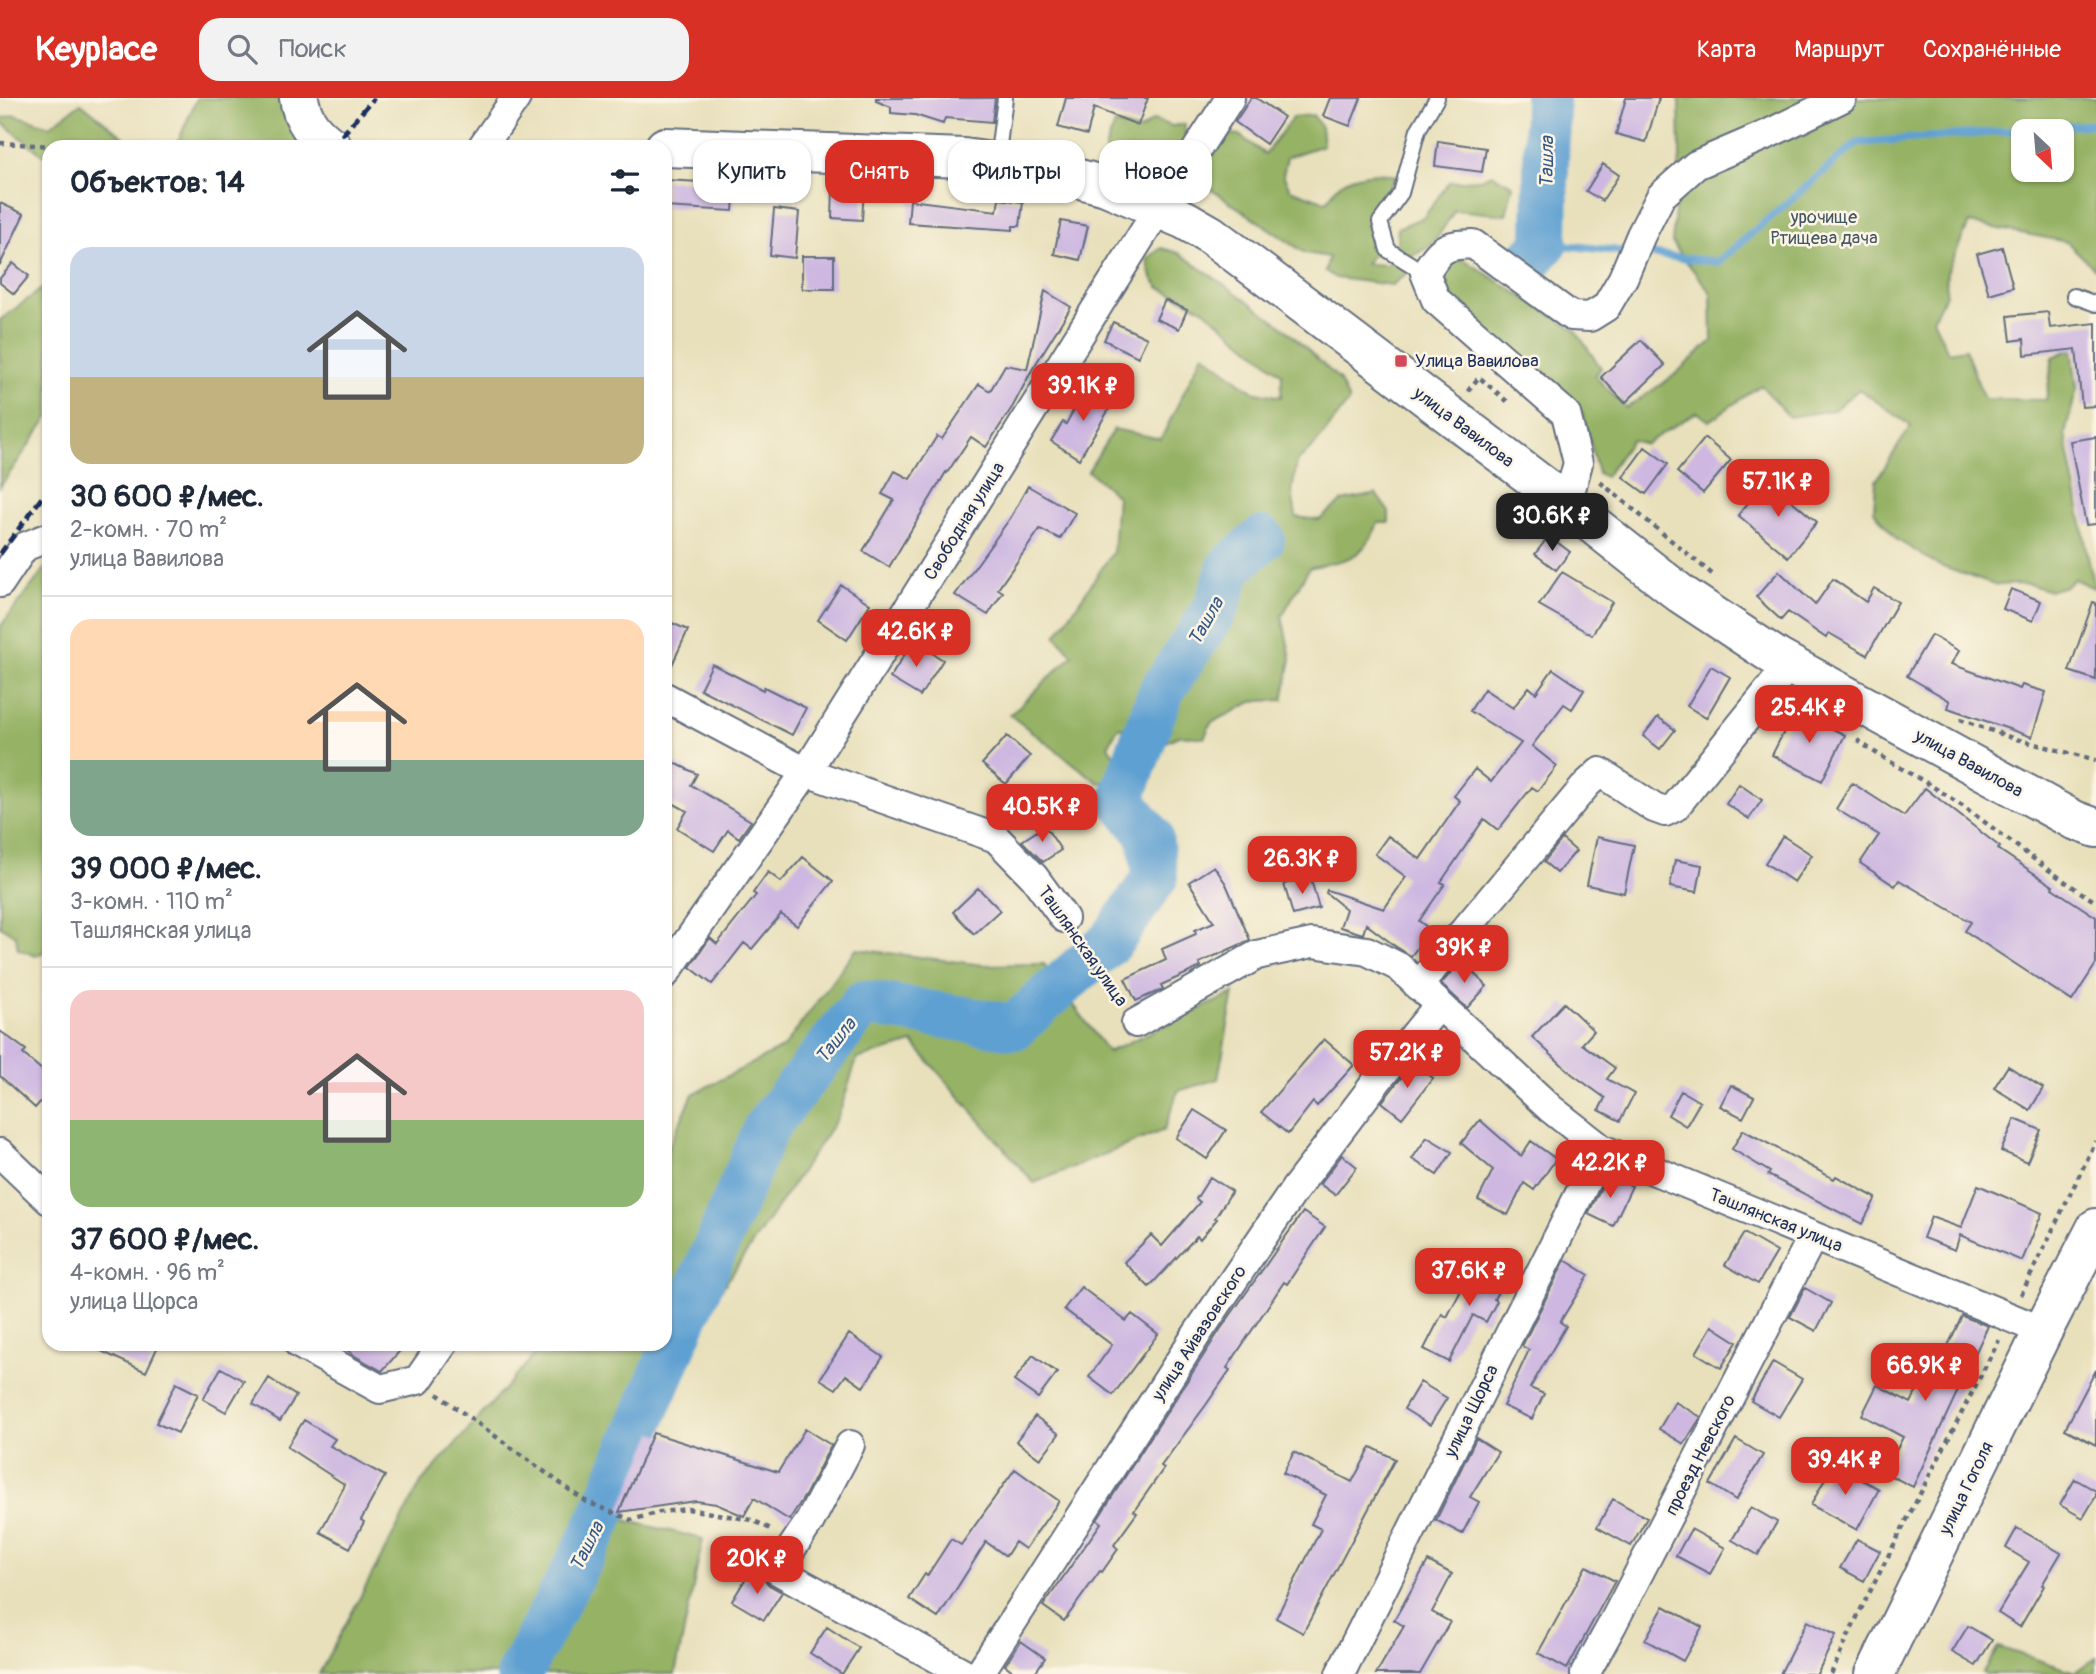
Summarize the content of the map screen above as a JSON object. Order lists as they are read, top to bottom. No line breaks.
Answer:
{"streets":{"main road":["улица Вавилова","улица Гоголя"],"street":["Свободная улица","Ташлянская улица","улица Айвазовского","улица Щорса","проезд Невского"]},"crossings":[["улица Вавилова","Свободная улица"],["Свободная улица","Ташлянская улица"],["Ташлянская улица","улица Айвазовского"],["Ташлянская улица","улица Щорса"],["Ташлянская улица","проезд Невского"],["Ташлянская улица","улица Гоголя"]],"water":["Ташла"],"parks":["урочище Ртищева дача"],"places":{"transit":["Улица Вавилова"]},"north":"bottom right","page":{"header":"Keyplace","search":"Поиск","nav":["Карта","Маршрут","Сохранённые"],"chip":["Купить","Снять","Фильтры","Новое"],"heading":"Объектов: 14","list":[{"name":"30 600 ₽/мес.","note":"2-комн. · 70 m² · улица Вавилова"},{"name":"39 000 ₽/мес.","note":"3-комн. · 110 m² · Ташлянская улица"},{"name":"37 600 ₽/мес.","note":"4-комн. · 96 m² · улица Щорса"}],"price":["39.1K ₽","57.1K ₽","30.6K ₽","42.6K ₽","25.4K ₽","40.5K ₽","26.3K ₽","39K ₽","57.2K ₽","42.2K ₽","37.6K ₽","66.9K ₽","39.4K ₽","20K ₽"]}}
